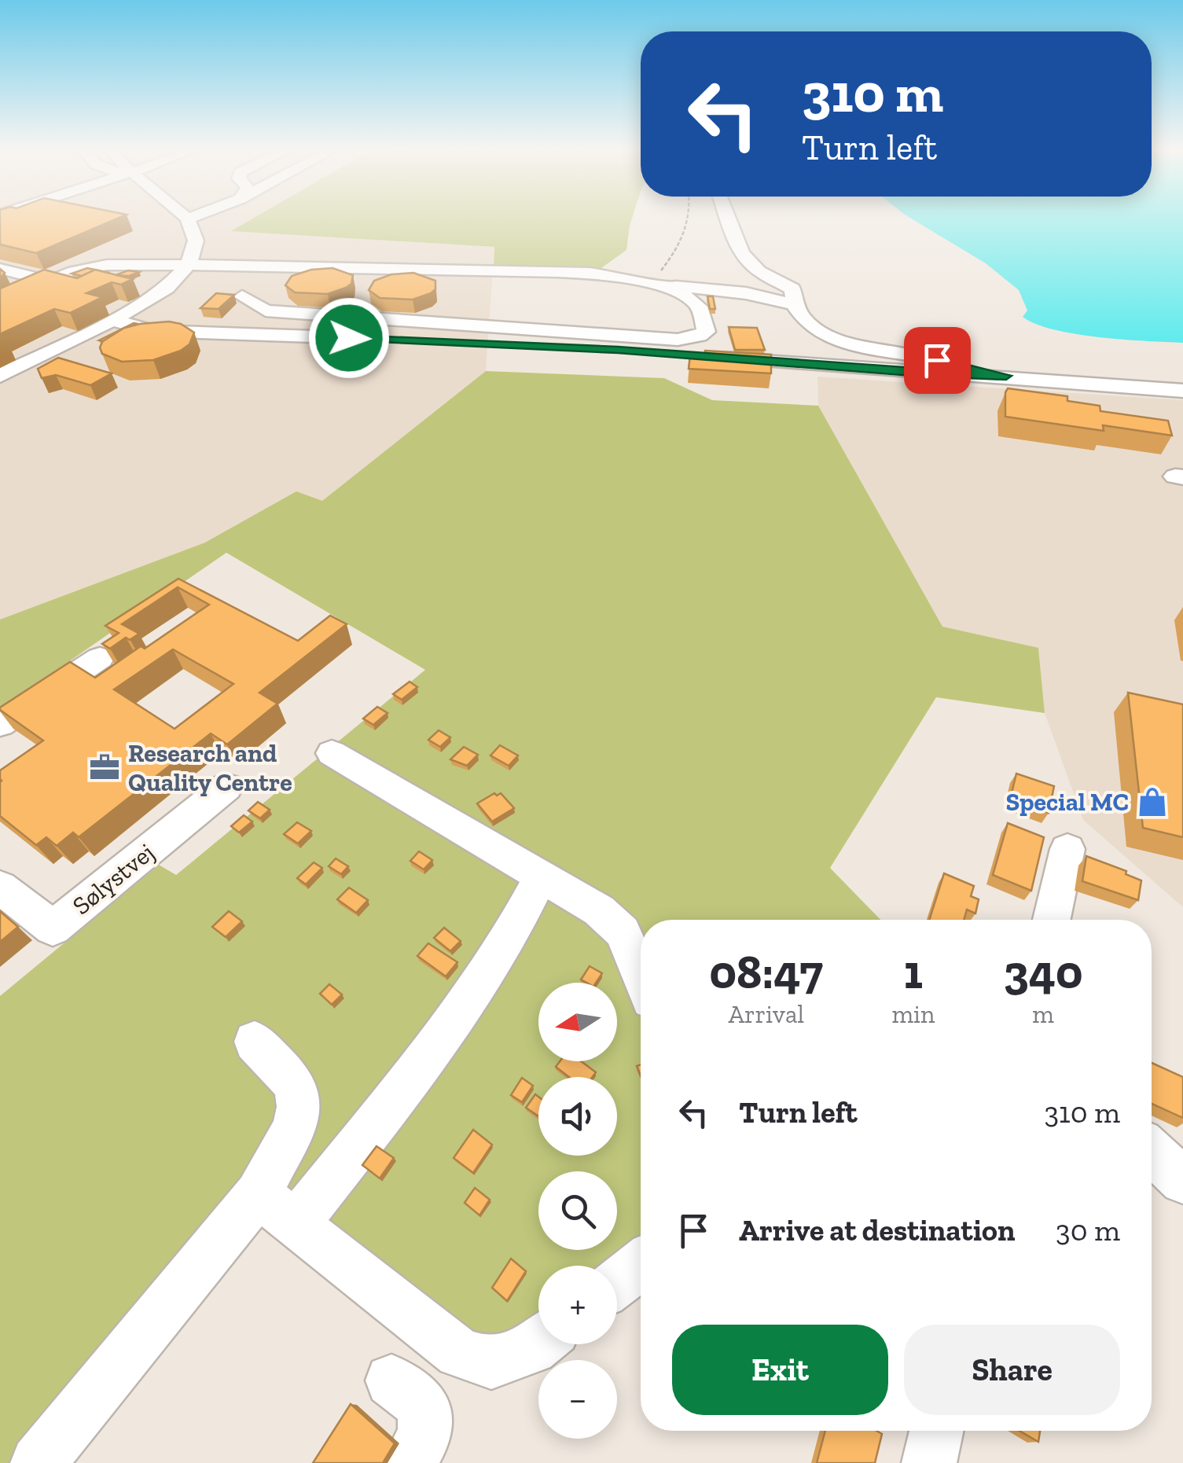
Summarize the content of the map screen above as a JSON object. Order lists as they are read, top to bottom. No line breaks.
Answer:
{"streets":{"street":["Sølystvej"]},"places":{"office":["Research and Quality Centre"],"shop":["Special MC"]},"north":"left","page":{"turn":["310 m","Turn left"],"eta":["08:47","Arrival","1","min","340","m"],"map_buttons":["+","−"],"list":[{"name":"Turn left","value":"310 m"},{"name":"Arrive at destination","value":"30 m"}],"buttons":["Exit","Share"]}}
